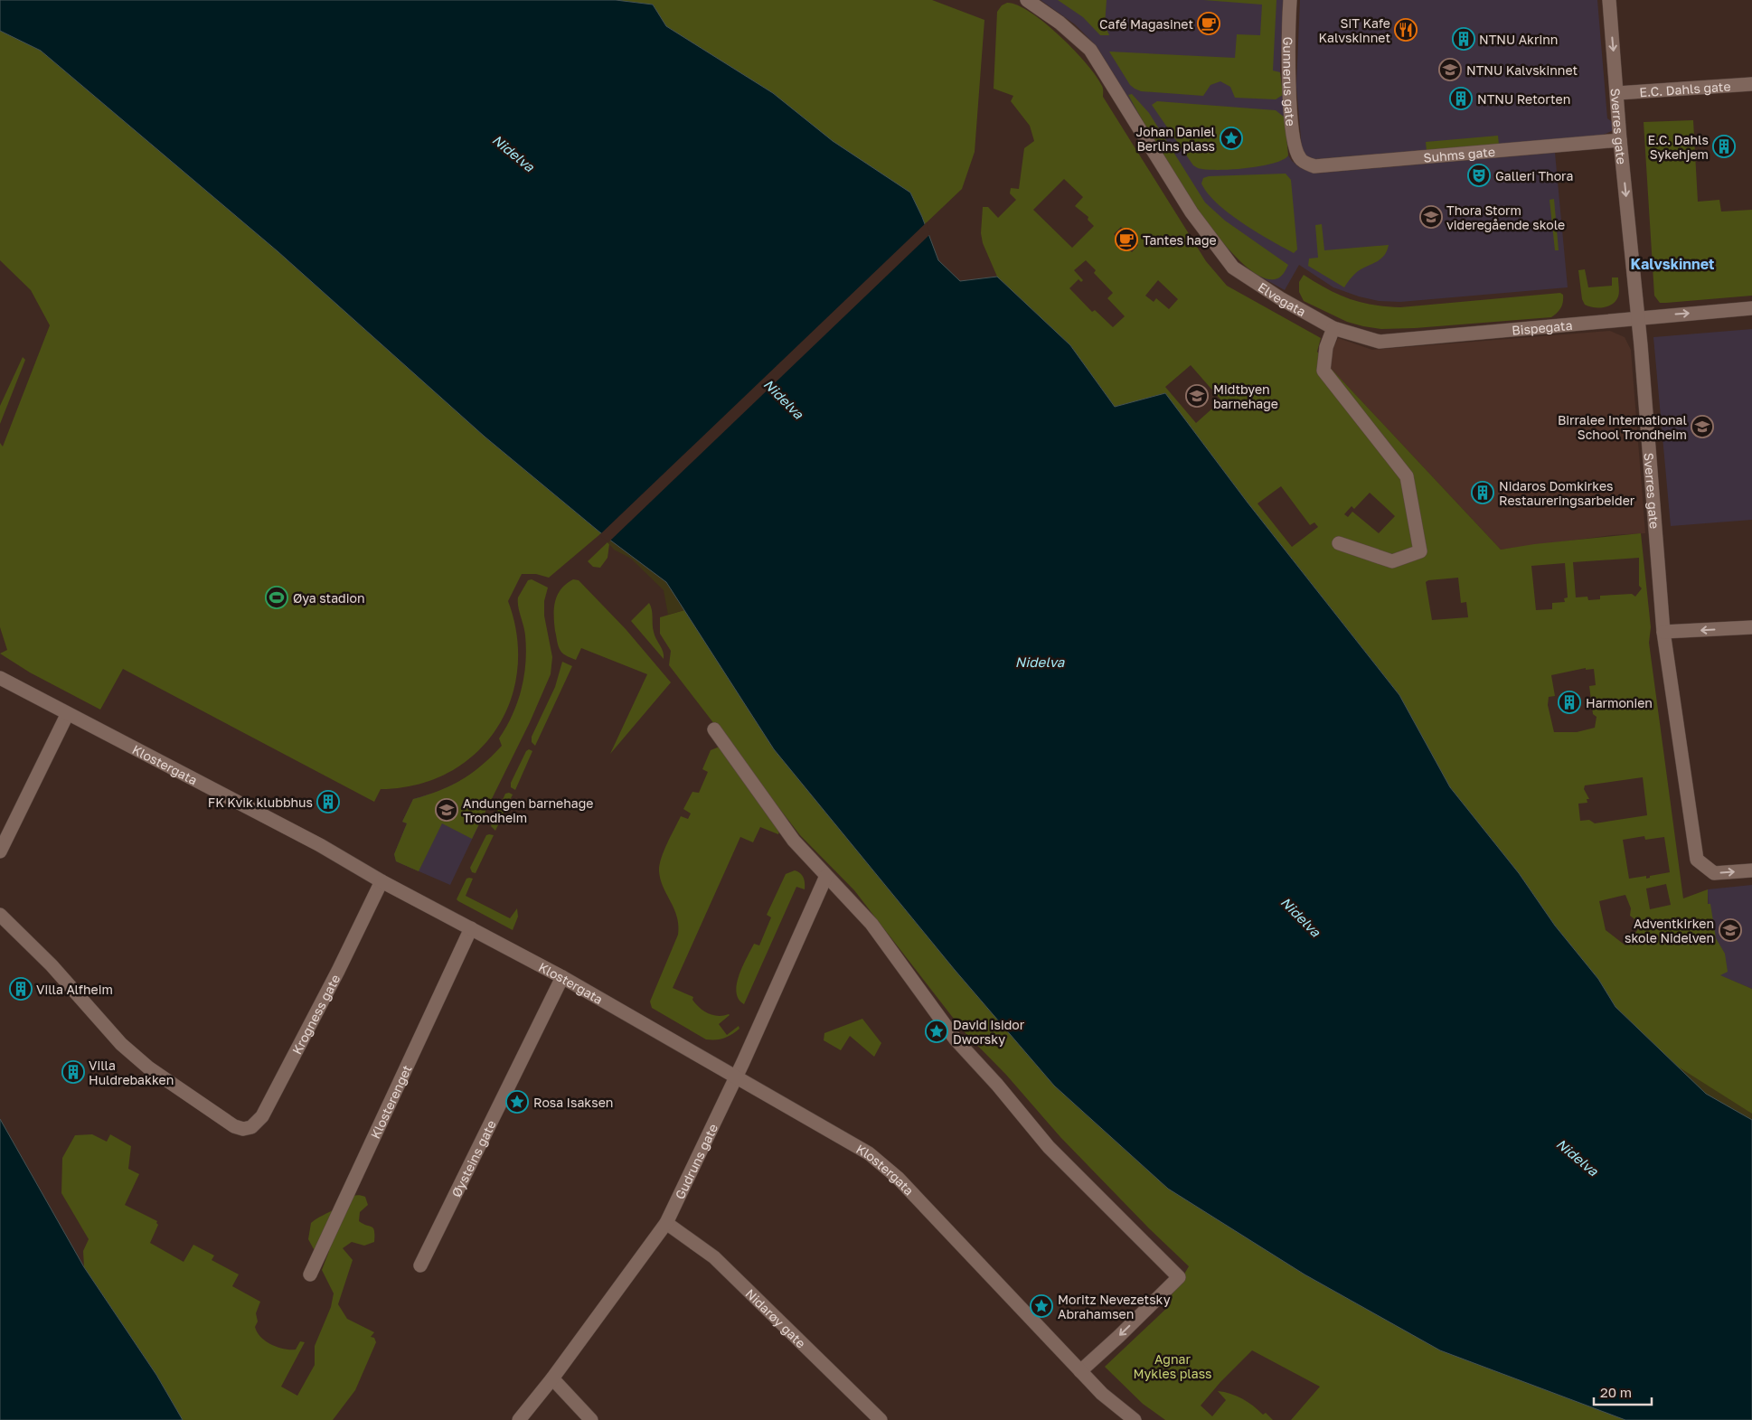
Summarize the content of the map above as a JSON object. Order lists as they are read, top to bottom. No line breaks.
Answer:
{"streets":{"street":["Gunnerus gate","E.C. Dahls gate","Sverres gate","Suhms gate","Elvegata","Bispegata","Klostergata","Krogness gate","Klosterenget","Øysteins gate","Gudruns gate","Nidarøy gate"]},"crossings":[["Gunnerus gate","Suhms gate"],["E.C. Dahls gate","Sverres gate"],["Sverres gate","Suhms gate"],["Sverres gate","Bispegata"],["Elvegata","Bispegata"],["Klostergata","Krogness gate"],["Klostergata","Klosterenget"],["Klostergata","Øysteins gate"],["Klostergata","Gudruns gate"],["Gudruns gate","Nidarøy gate"]],"one_way":["Sverres gate"],"districts":["Kalvskinnet"],"water":["Nidelva"],"parks":["Agnar Mykles plass"],"places":{"cafe":["Café Magasinet","Tantes hage"],"restaurant":["SiT Kafe Kalvskinnet"],"building":["NTNU Akrinn","NTNU Retorten","E.C. Dahls Sykehjem","Nidaros Domkirkes Restaureringsarbeider","Harmonien","FK Kvik klubbhus","Villa Alfheim","Villa Huldrebakken"],"school or university":["NTNU Kalvskinnet","Thora Storm videregående skole","Midtbyen barnehage","Birralee International School Trondheim","Andungen barnehage Trondheim","Adventkirken skole Nidelven"],"place":["Johan Daniel Berlins plass","David Isidor Dworsky","Rosa Isaksen","Moritz Nevezetsky Abrahamsen"],"theatre":["Galleri Thora"],"sports":["Øya stadion"]},"scale_bar":"20 m"}
